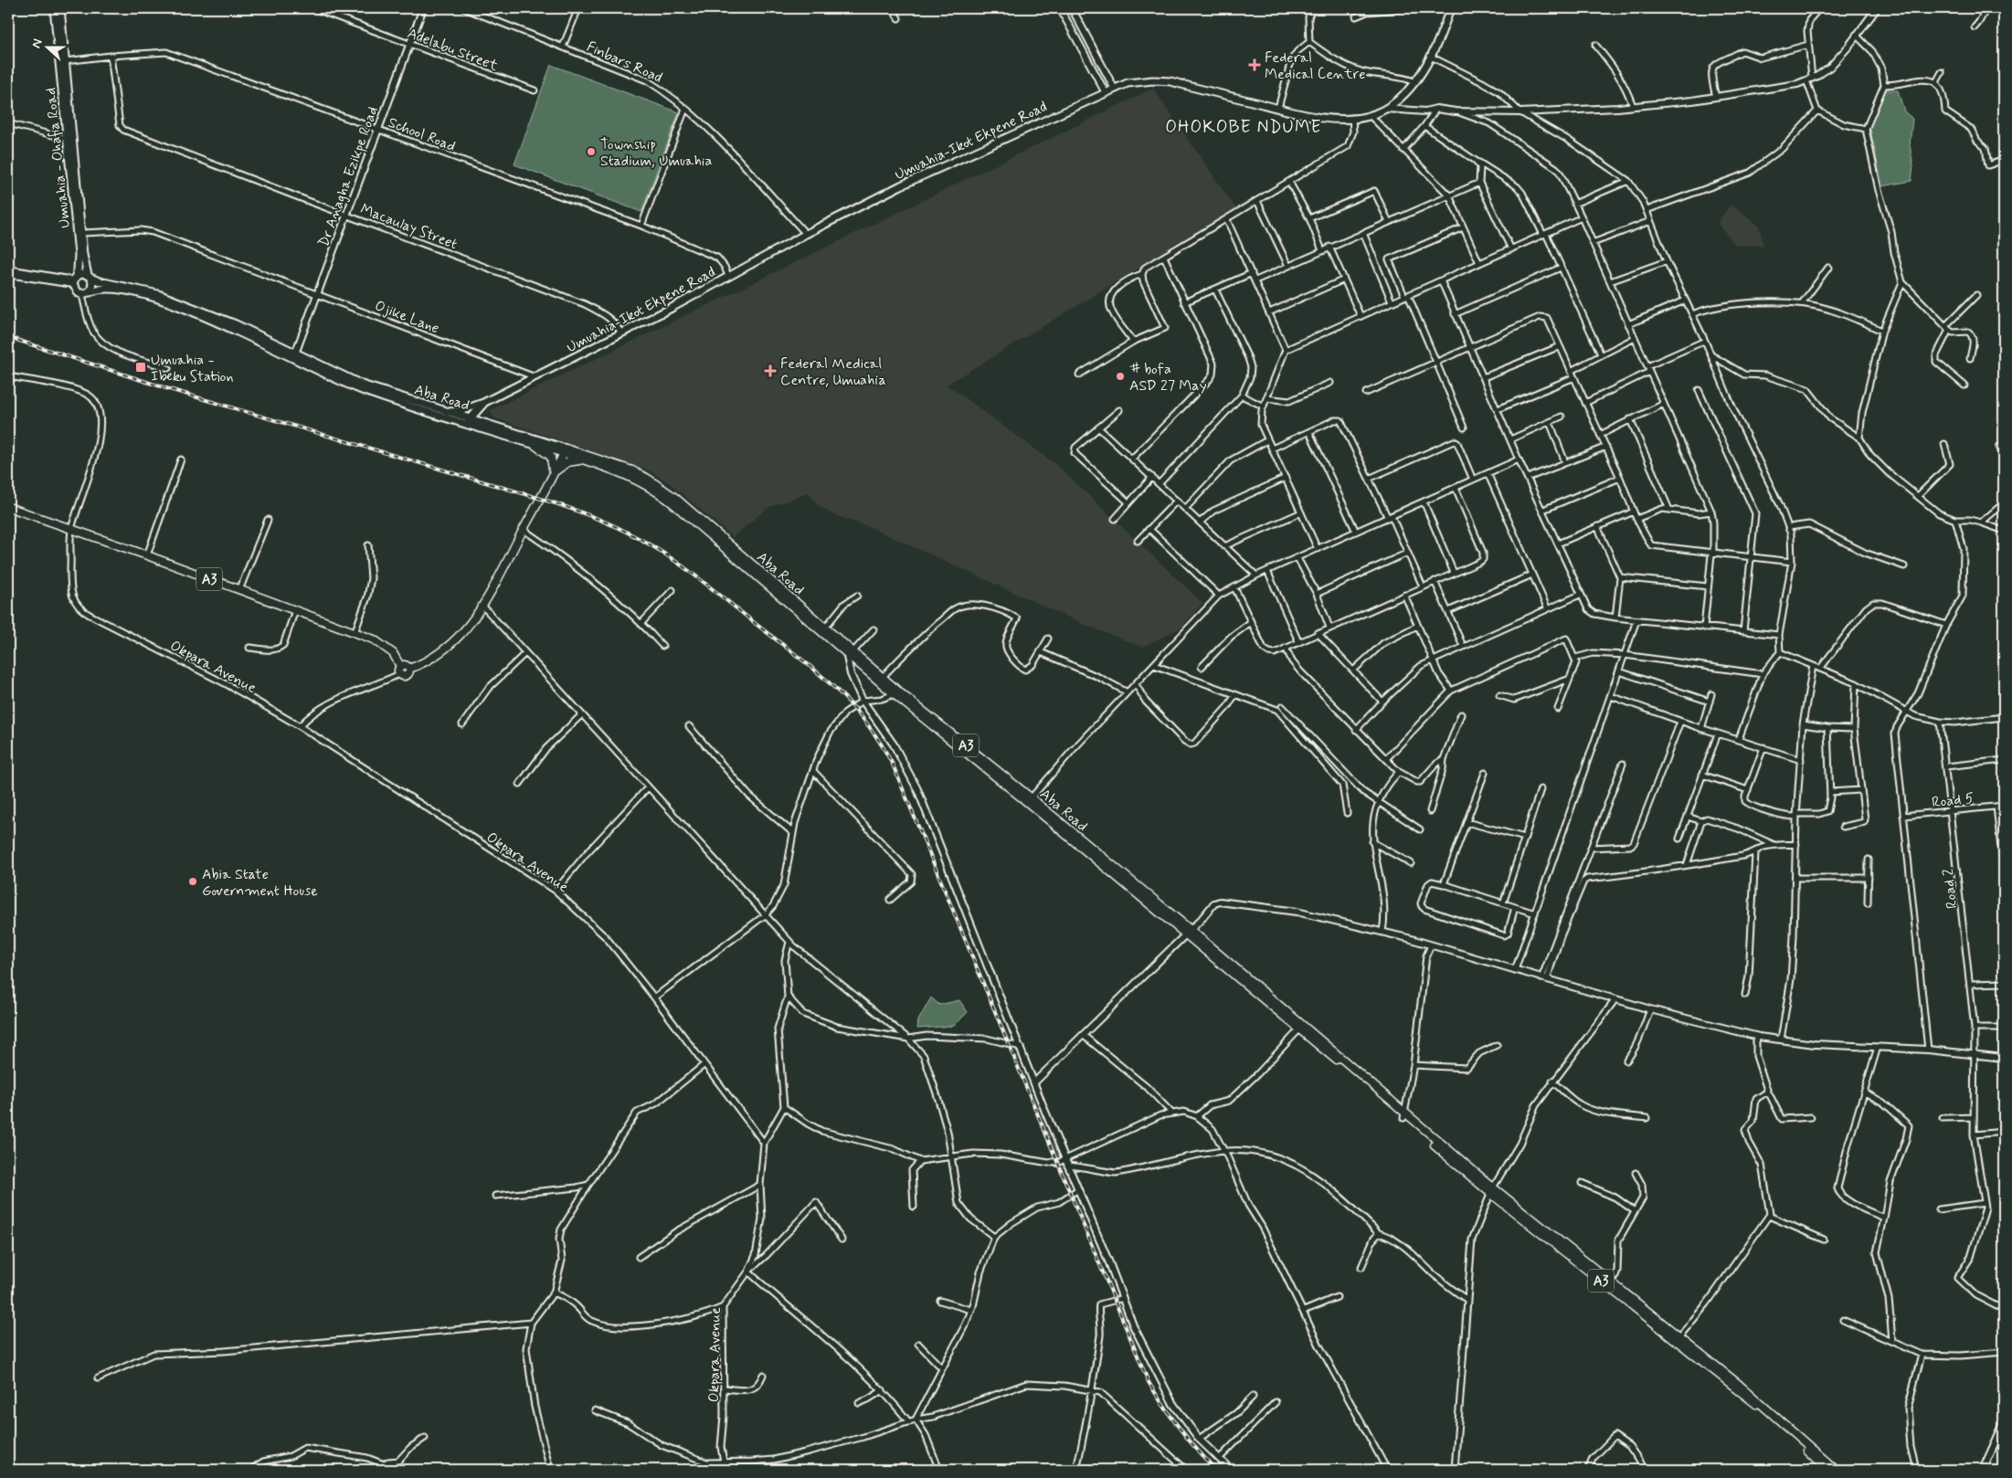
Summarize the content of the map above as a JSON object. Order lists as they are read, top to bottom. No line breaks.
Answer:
{"streets":{"main road":["Umuahia-Ikot Ekpene Road","Umuahia - Ohafia Road","Aba Road","A3"],"street":["Adelabu Street","Finbars Road","School Road","Dr Anagha Ezikpe Road","Macaulay Street","Ojike Lane","Okpara Avenue","Road 5","Road 2"]},"crossings":[["Adelabu Street","Dr Anagha Ezikpe Road"],["Finbars Road","Umuahia-Ikot Ekpene Road"],["School Road","Umuahia-Ikot Ekpene Road"],["School Road","Umuahia - Ohafia Road"],["School Road","Dr Anagha Ezikpe Road"],["School Road","Macaulay Street"],["Umuahia-Ikot Ekpene Road","Macaulay Street"],["Umuahia-Ikot Ekpene Road","Ojike Lane"],["Umuahia - Ohafia Road","Ojike Lane"],["Umuahia - Ohafia Road","Aba Road"],["Dr Anagha Ezikpe Road","Macaulay Street"],["Dr Anagha Ezikpe Road","Ojike Lane"],["Dr Anagha Ezikpe Road","Aba Road"],["Aba Road","A3"],["A3","Okpara Avenue"],["Road 5","Road 2"]],"districts":["OHOKOBE NDUME"],"places":{"health":["Federal Medical Centre","Federal Medical Centre, Umuahia"],"other":["Township Stadium, Umuahia","# bofa ASD 27 May","Abia State Government House"],"transit":["Umuahia - Ibeku Station"]},"north":"left"}
